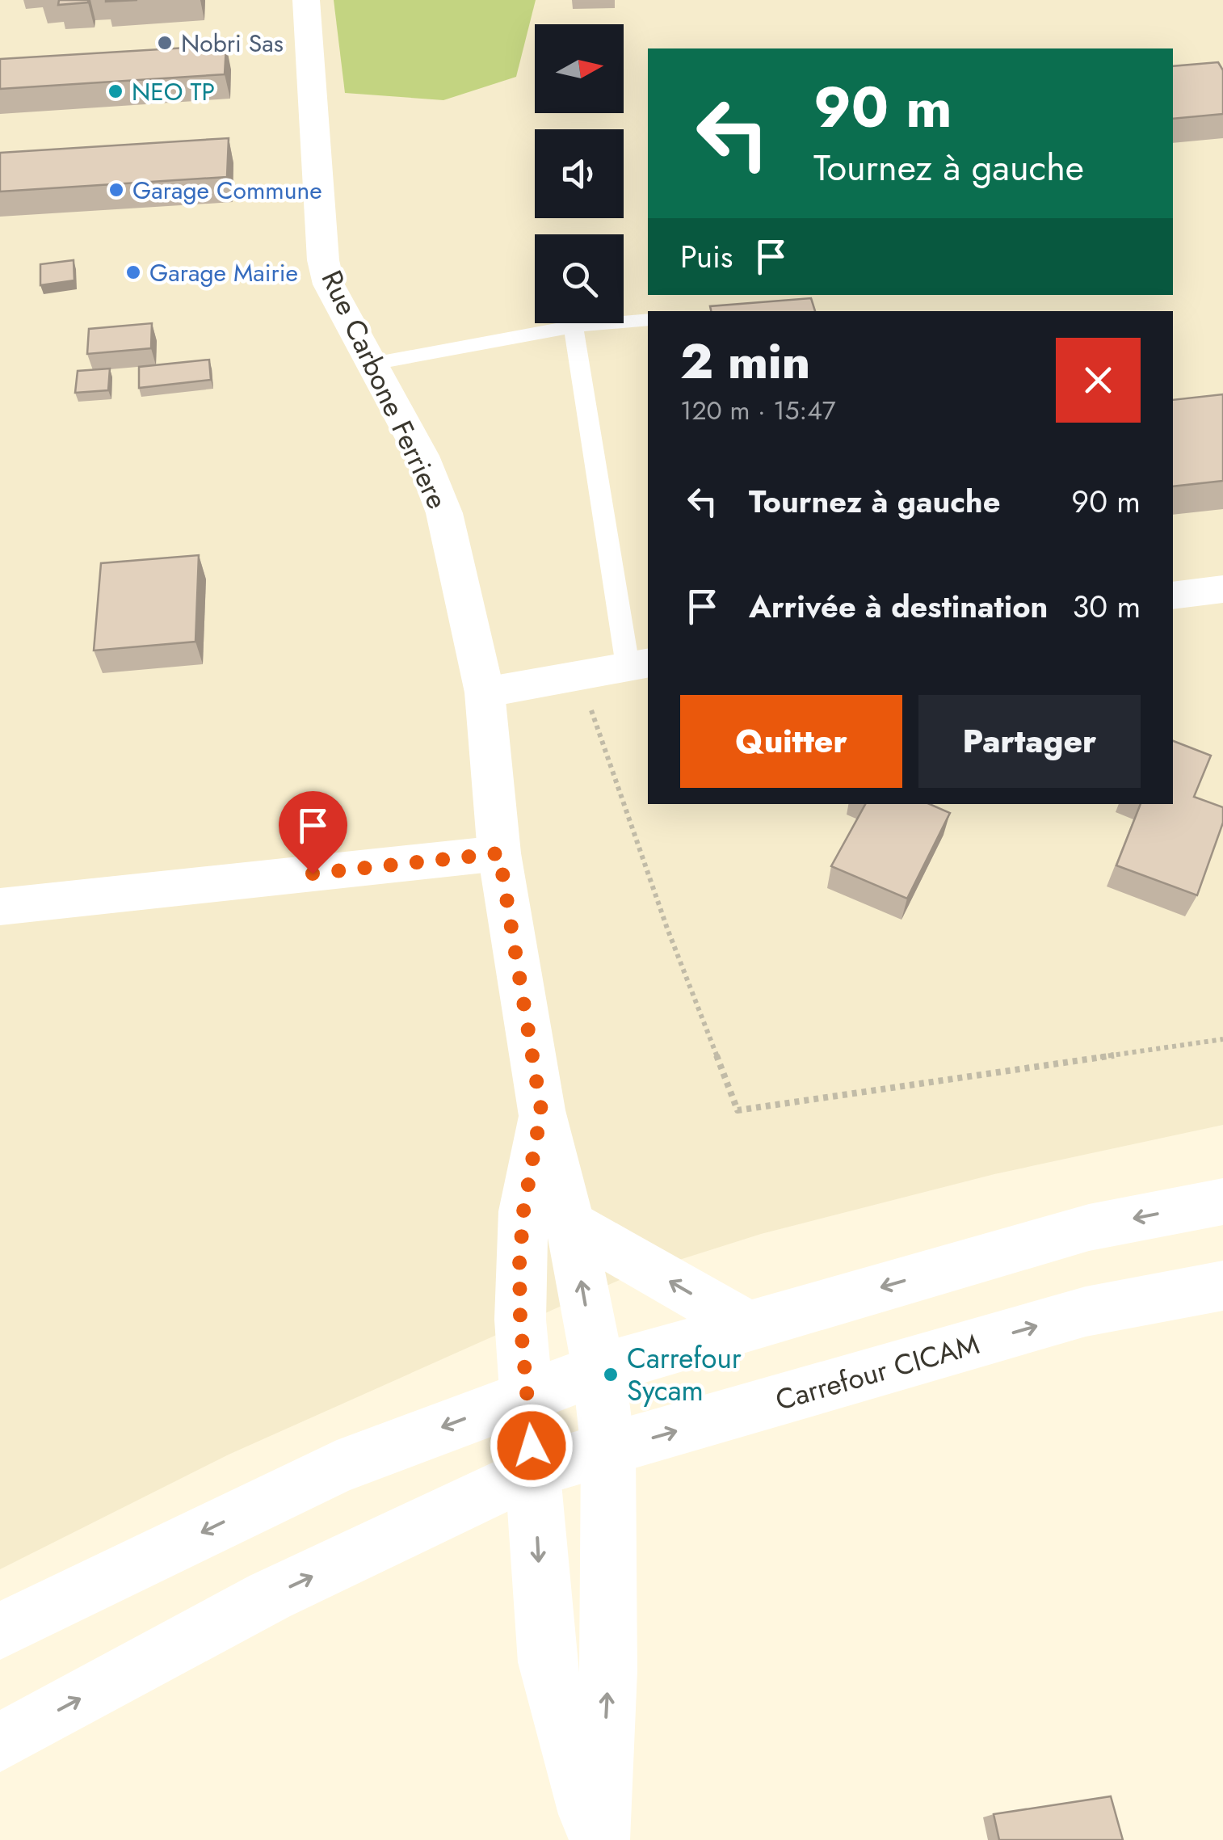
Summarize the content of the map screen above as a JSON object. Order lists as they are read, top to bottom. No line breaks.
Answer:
{"streets":{"street":["Rue Carbone Ferriere","Carrefour CICAM"]},"crossings":[["Rue Carbone Ferriere","Carrefour CICAM"]],"places":["Nobri Sas","NEO TP","Garage Commune","Garage Mairie","Carrefour Sycam"],"north":"right","page":{"turn":["90 m","Tournez à gauche"],"then":"Puis","heading":["2 min","120 m · 15:47"],"list":[{"name":"Tournez à gauche","value":"90 m"},{"name":"Arrivée à destination","value":"30 m"}],"buttons":["Quitter","Partager"]}}
